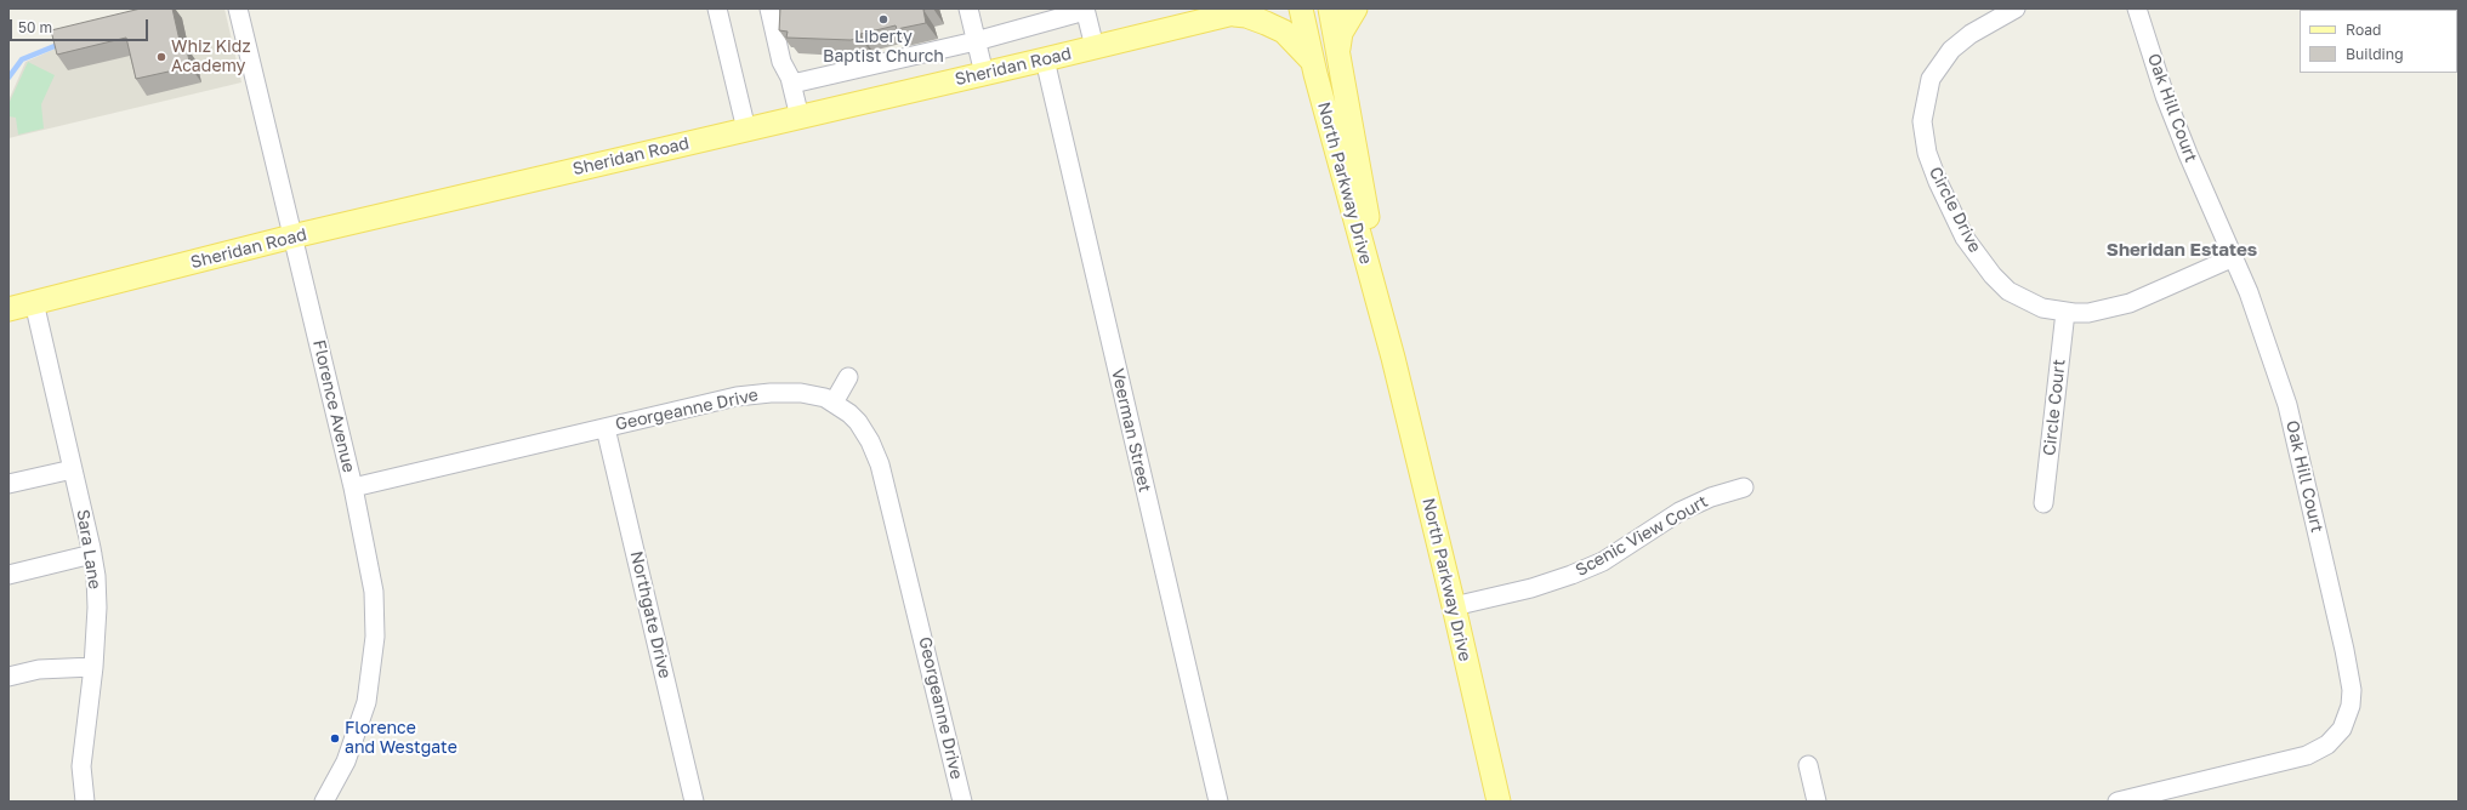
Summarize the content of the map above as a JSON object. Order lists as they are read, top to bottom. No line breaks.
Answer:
{"streets":{"main road":["Sheridan Road","North Parkway Drive"],"street":["Oak Hill Court","Circle Drive","Florence Avenue","Circle Court","Georgeanne Drive","Veerman Street","Scenic View Court","Sara Lane","Northgate Drive"]},"crossings":[["Sheridan Road","Florence Avenue"],["Sheridan Road","Veerman Street"],["Sheridan Road","Sara Lane"],["Oak Hill Court","Circle Drive"],["North Parkway Drive","Scenic View Court"],["Circle Drive","Circle Court"],["Florence Avenue","Georgeanne Drive"],["Georgeanne Drive","Northgate Drive"]],"districts":["Sheridan Estates"],"places":["Liberty Baptist Church","Whiz Kidz Academy","Florence and Westgate"],"legend":["Road","Building"],"scale_bar":"50 m"}
